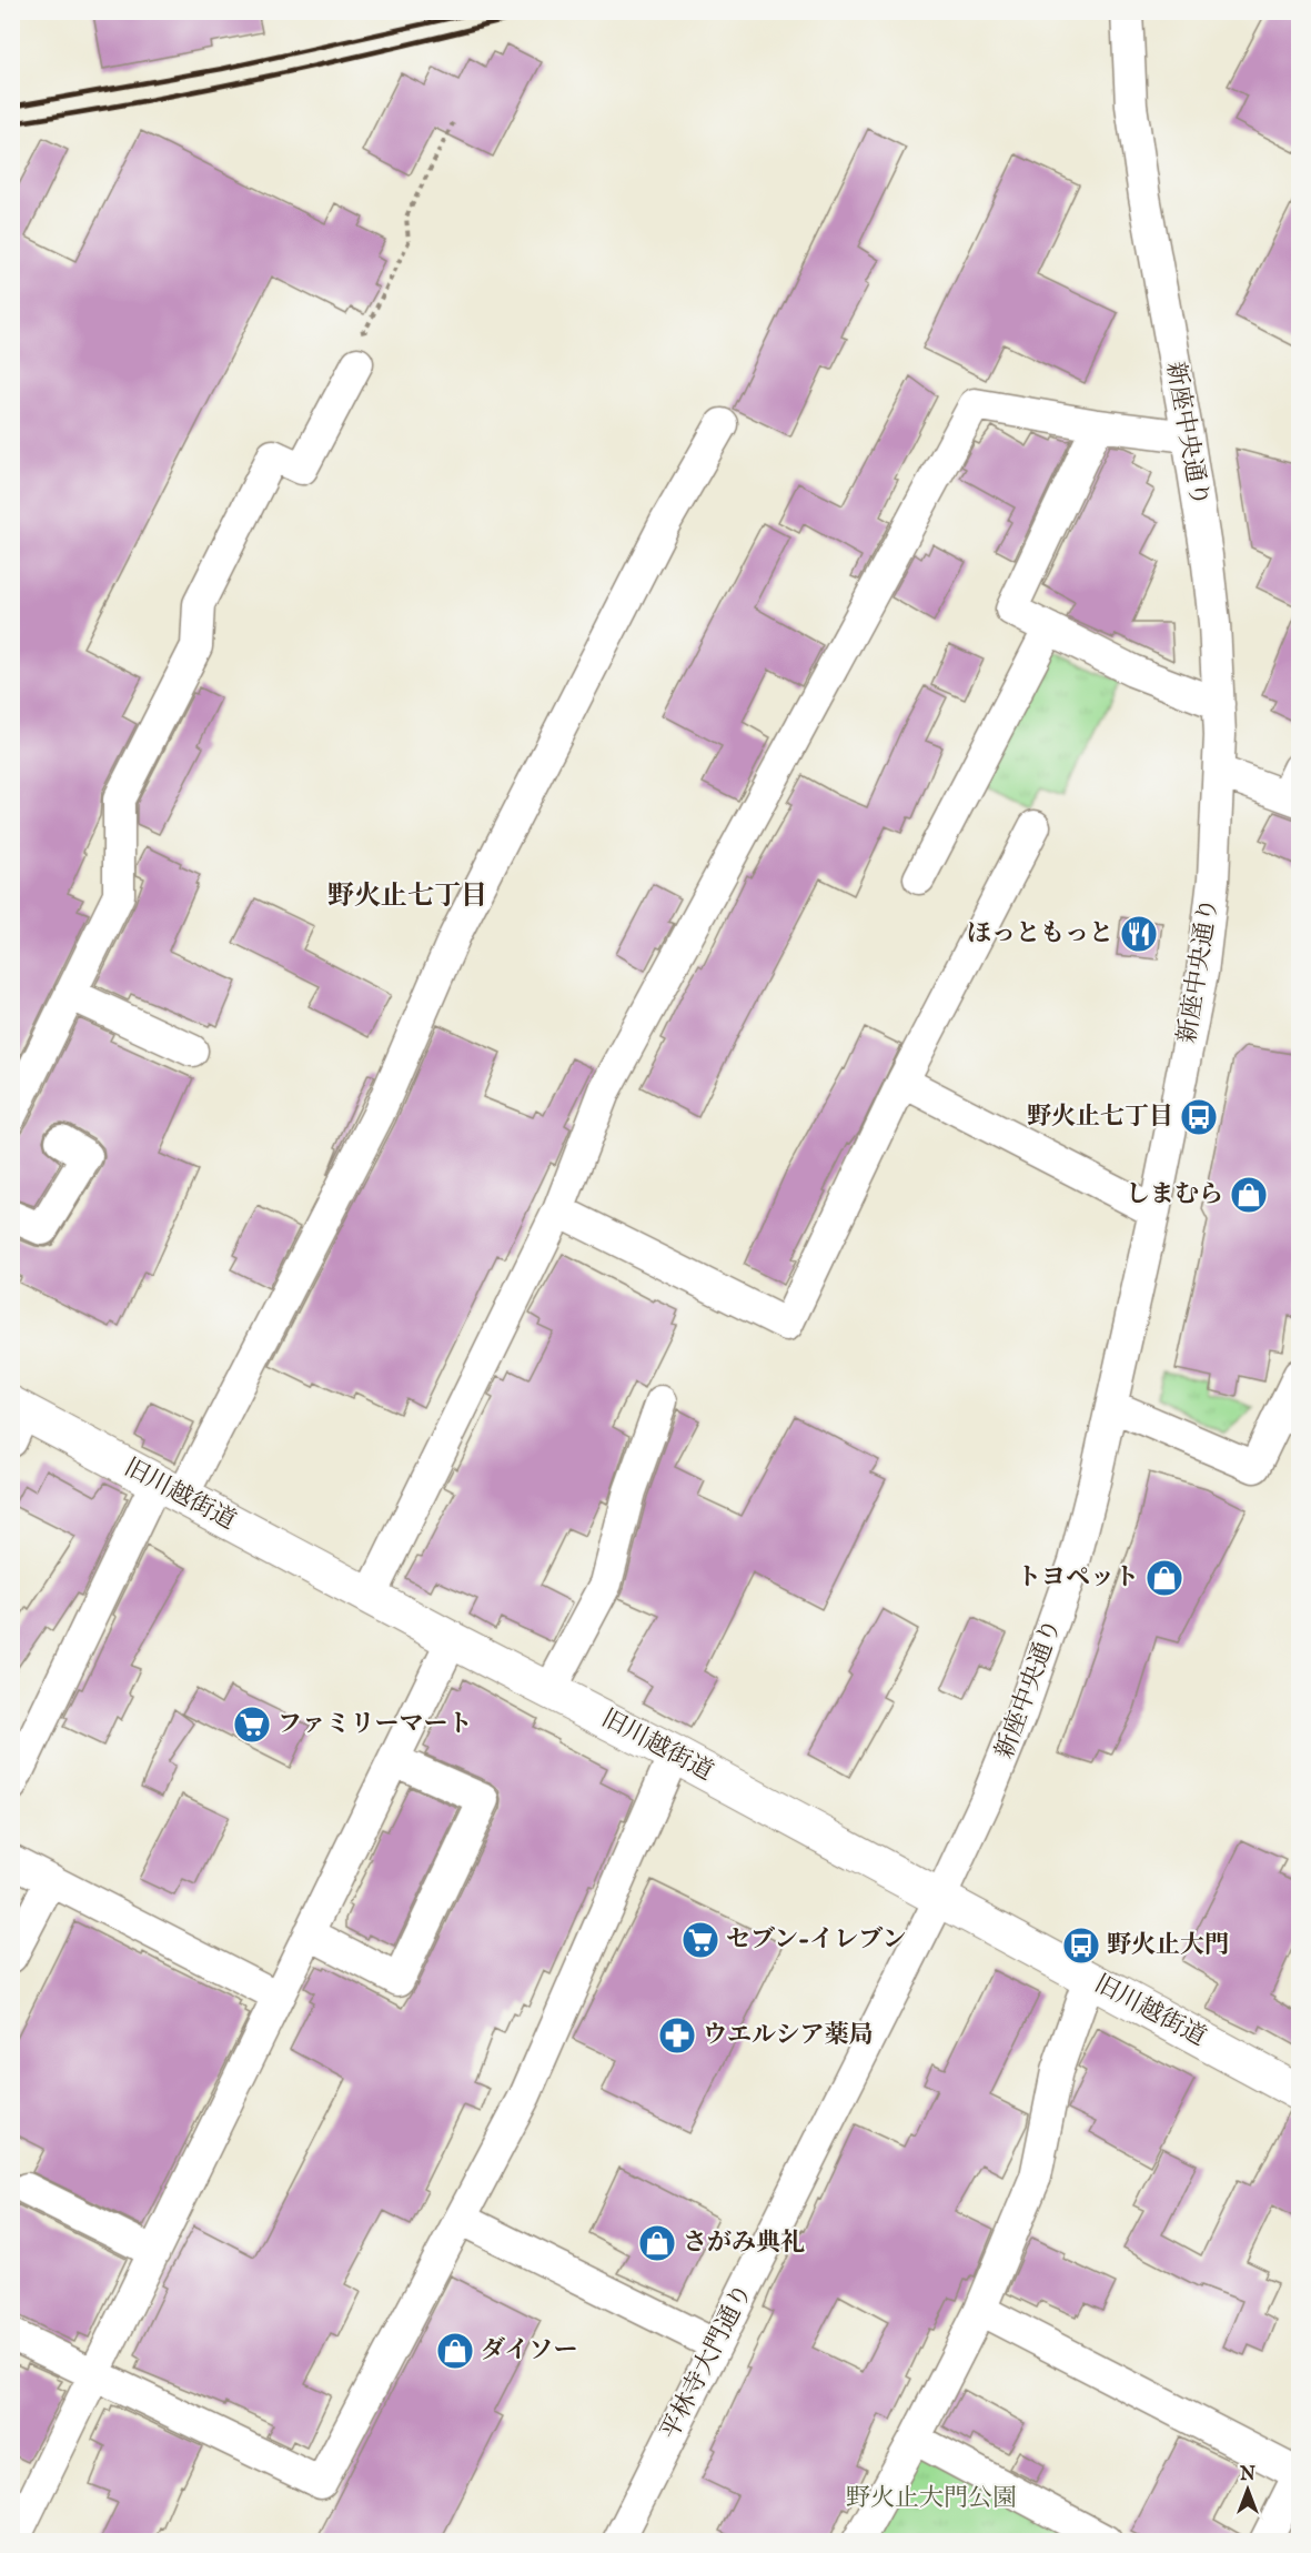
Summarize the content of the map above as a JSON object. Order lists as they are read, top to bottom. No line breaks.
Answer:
{"streets":{"main road":["旧川越街道"],"street":["新座中央通り","平林寺大門通り"]},"crossings":[["新座中央通り","旧川越街道"],["新座中央通り","平林寺大門通り"],["旧川越街道","平林寺大門通り"]],"districts":["野火止七丁目"],"parks":["野火止大門公園"],"places":{"restaurant":["ほっともっと"],"bus stop":["野火止七丁目","野火止大門"],"shop":["しまむら","トヨペット","さがみ典礼","ダイソー"],"supermarket":["ファミリーマート","セブン-イレブン"],"pharmacy":["ウエルシア薬局"]},"north":"top"}
